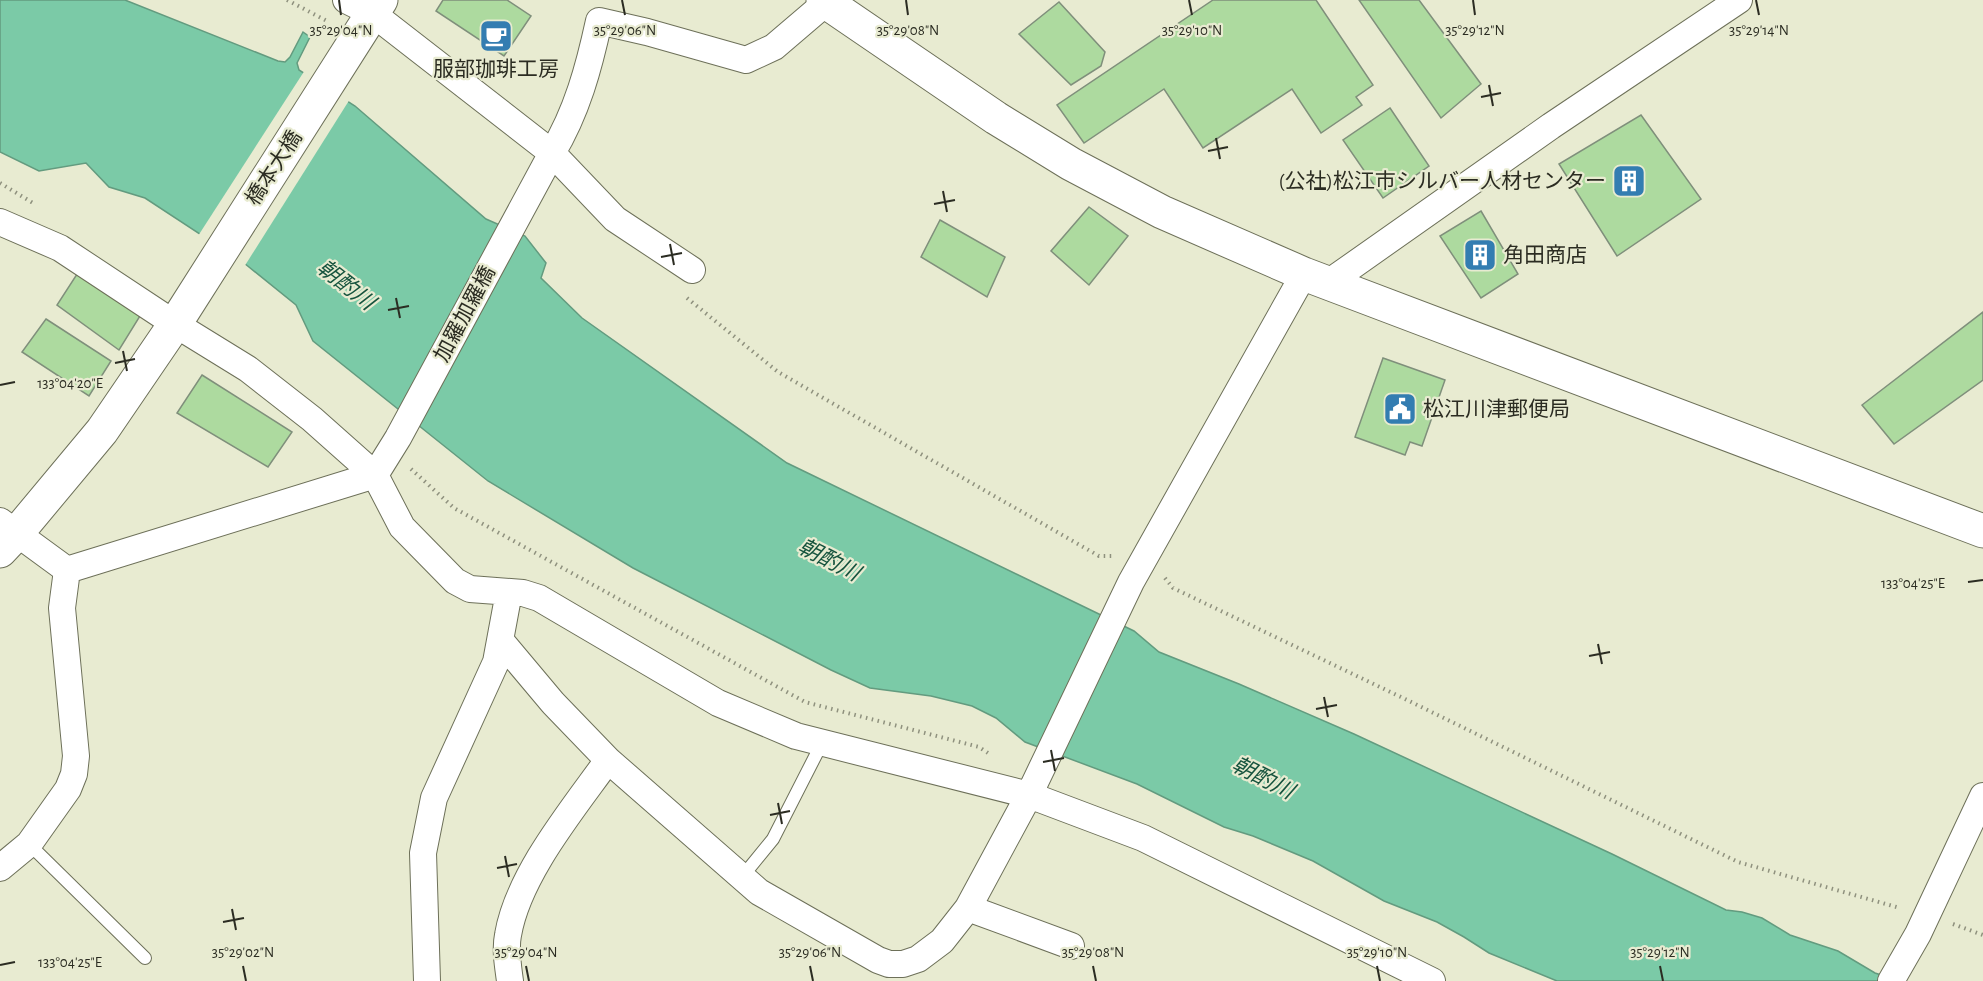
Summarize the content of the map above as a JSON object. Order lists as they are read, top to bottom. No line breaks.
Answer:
{"streets":{"street":["橋本大橋","加羅加羅橋"]},"water":["朝酌川"],"places":{"cafe":["服部珈琲工房"],"building":["(公社)松江市シルバー人材センター","角田商店"],"public building":["松江川津郵便局"]},"coordinates":["35°29'04\"N","35°29'06\"N","35°29'08\"N","35°29'10\"N","35°29'12\"N","35°29'14\"N","133°04'20\"E","133°04'25\"E","35°29'02\"N"]}
